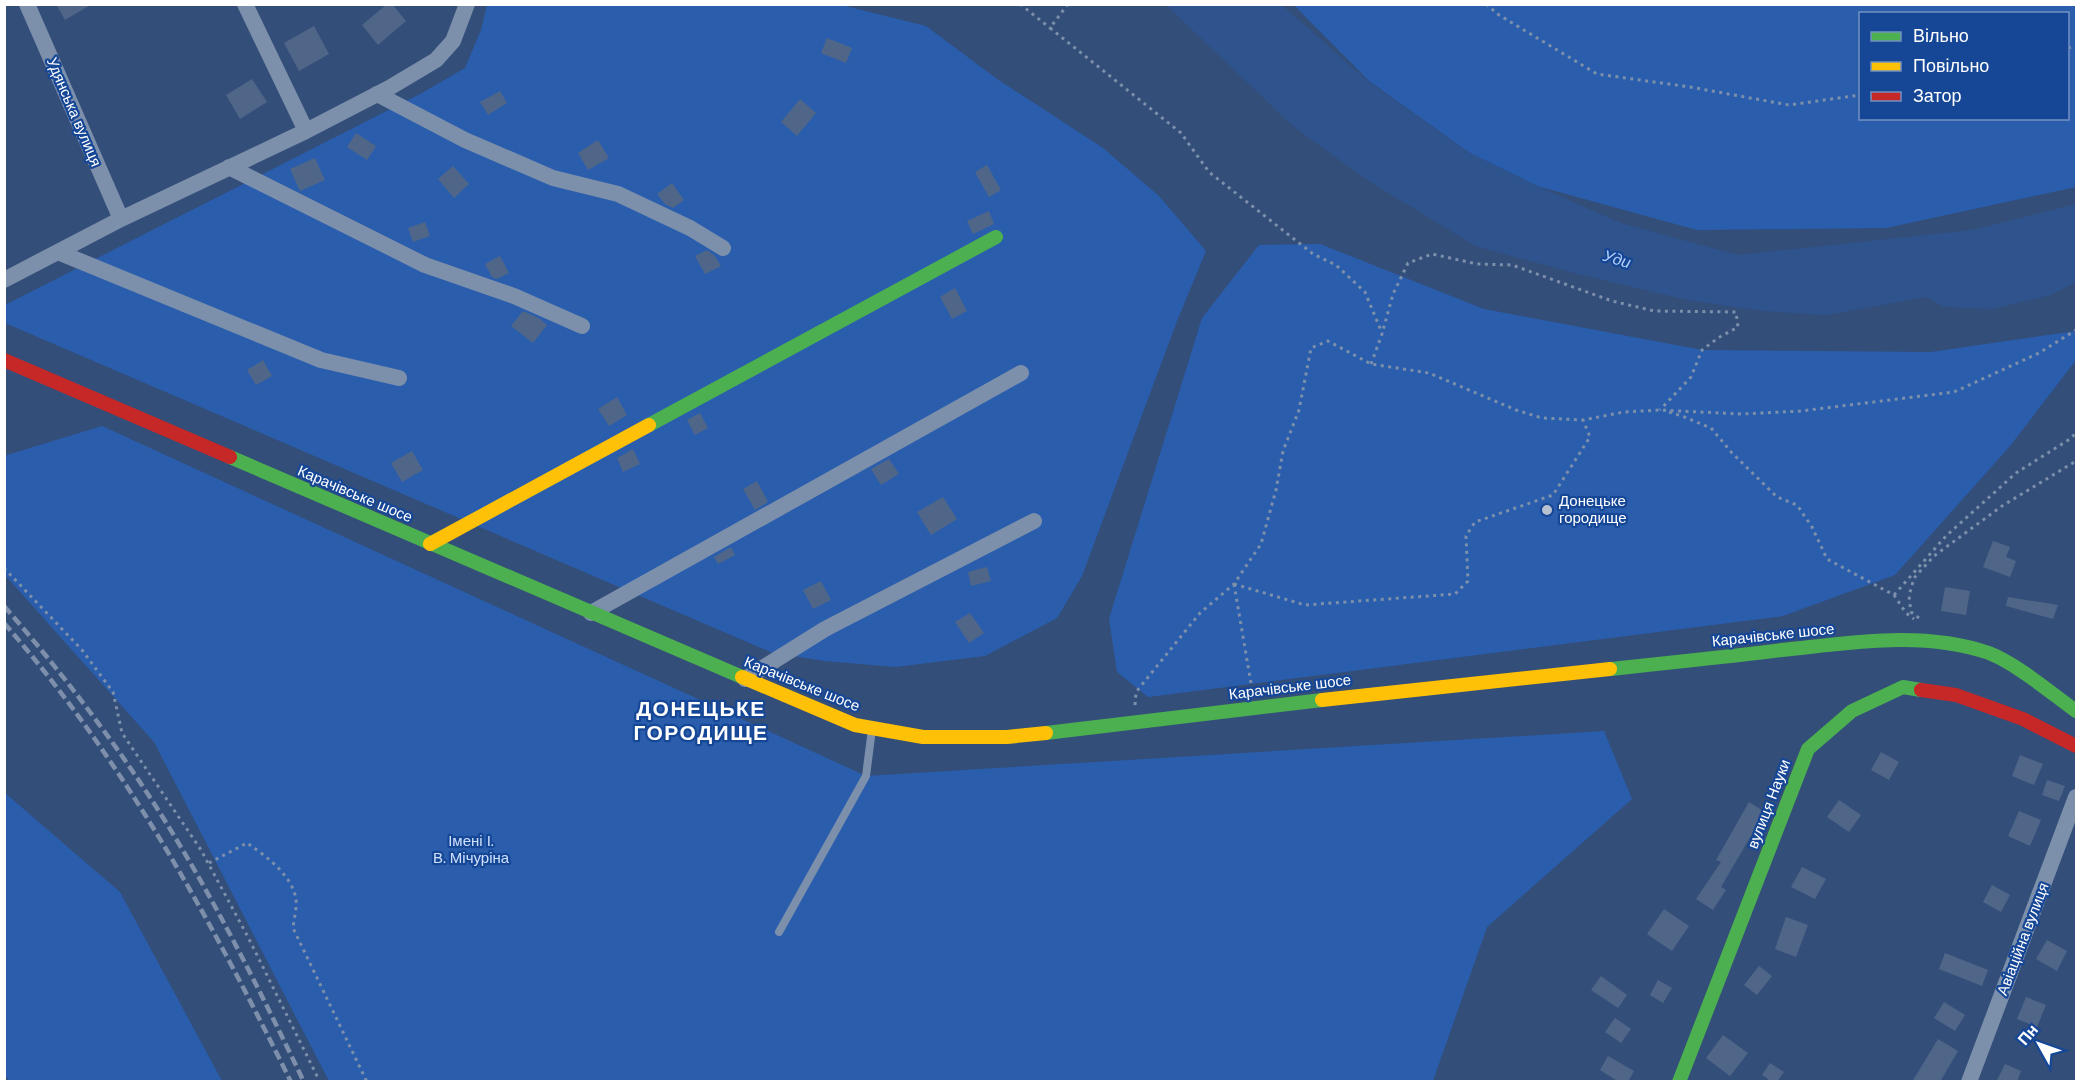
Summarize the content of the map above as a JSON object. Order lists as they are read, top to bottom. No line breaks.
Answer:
{"streets":{"main road":["Карачівське шосе","вулиця Науки"],"street":["Удянська вулиця","Авіаційна вулиця"]},"districts":["ДОНЕЦЬКЕ ГОРОДИЩЕ"],"water":["Уди"],"parks":["Імені І. В. Мічуріна"],"places":["Донецьке городище"],"legend":["Вільно","Повільно","Затор"],"north":"top left"}
